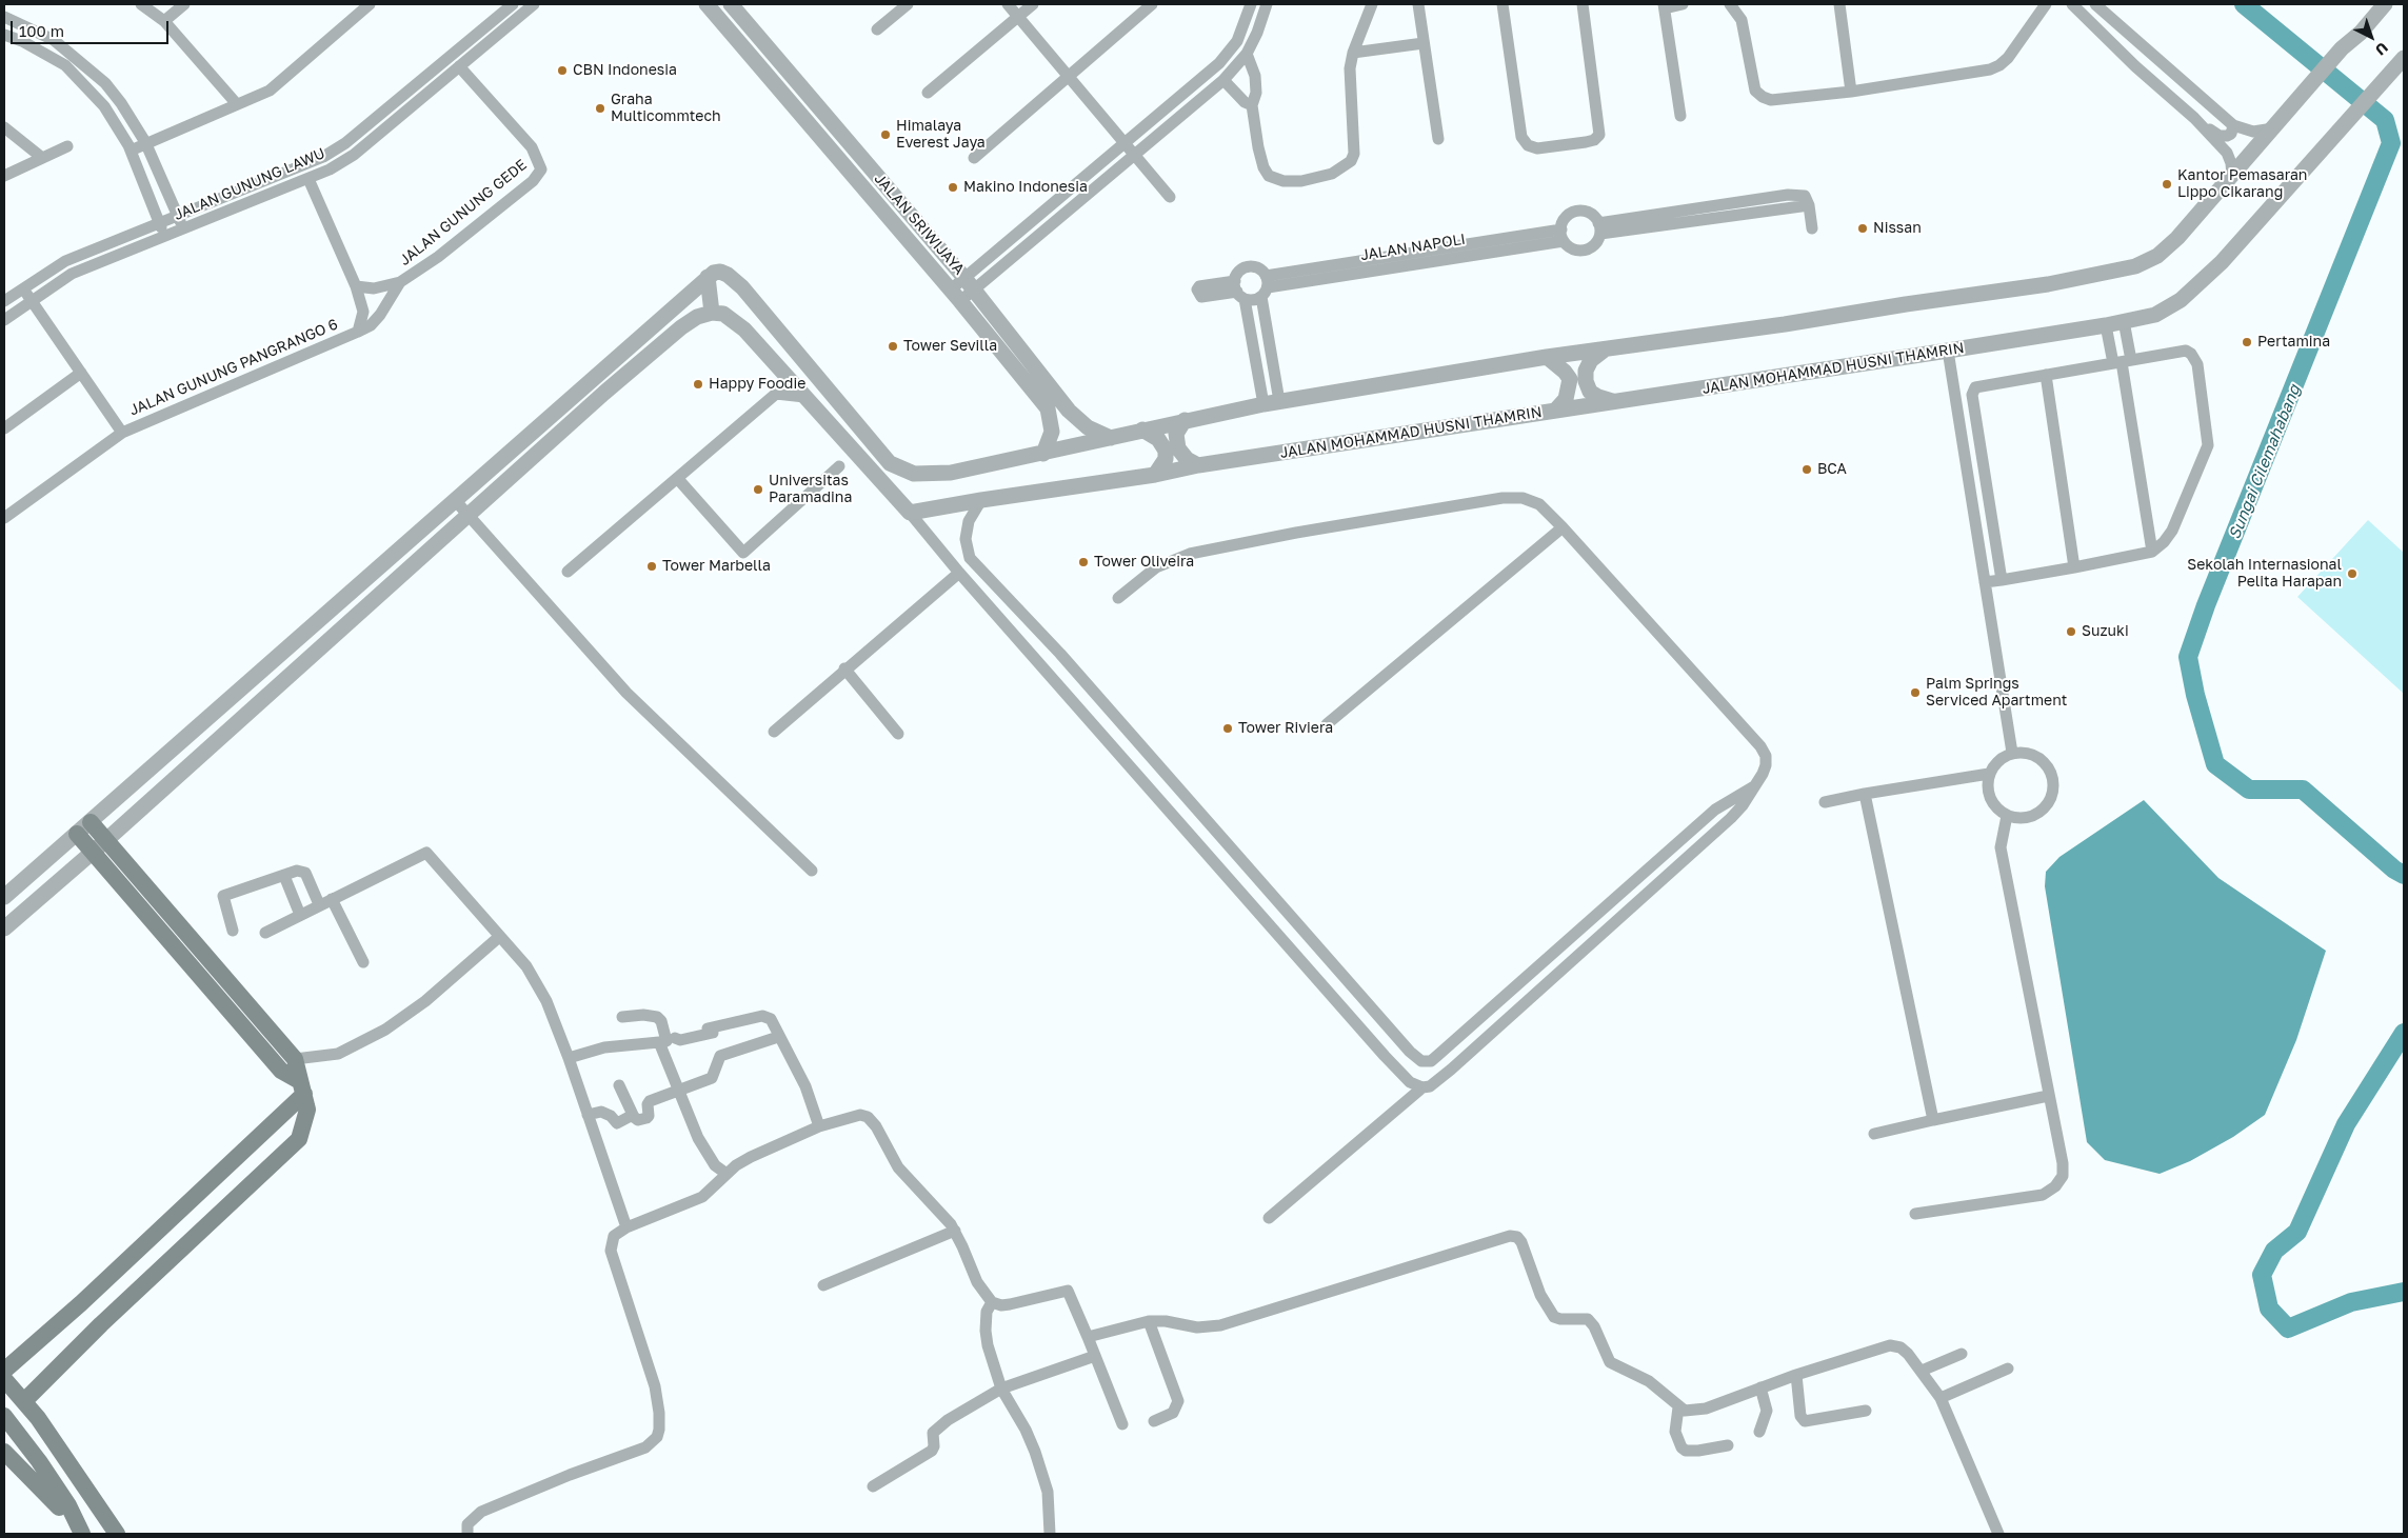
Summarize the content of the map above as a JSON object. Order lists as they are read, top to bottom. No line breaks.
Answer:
{"streets":{"street":["JALAN GUNUNG LAWU","JALAN GUNUNG GEDE","JALAN SRIWIJAYA","JALAN NAPOLI","JALAN GUNUNG PANGRANGO 6","JALAN MOHAMMAD HUSNI THAMRIN"]},"crossings":[["JALAN GUNUNG LAWU","JALAN GUNUNG GEDE"],["JALAN GUNUNG GEDE","JALAN GUNUNG PANGRANGO 6"]],"water":["Sungai Cilemahabang"],"places":["CBN Indonesia","Graha Multicommtech","Himalaya Everest Jaya","Kantor Pemasaran Lippo Cikarang","Makino Indonesia","Nissan","Pertamina","Tower Sevilla","Happy Foodie","BCA","Universitas Paramadina","Tower Oliveira","Tower Marbella","Sekolah Internasional Pelita Harapan","Suzuki","Palm Springs Serviced Apartment","Tower Riviera"],"scale_bar":"100 m","north":"bottom right"}
